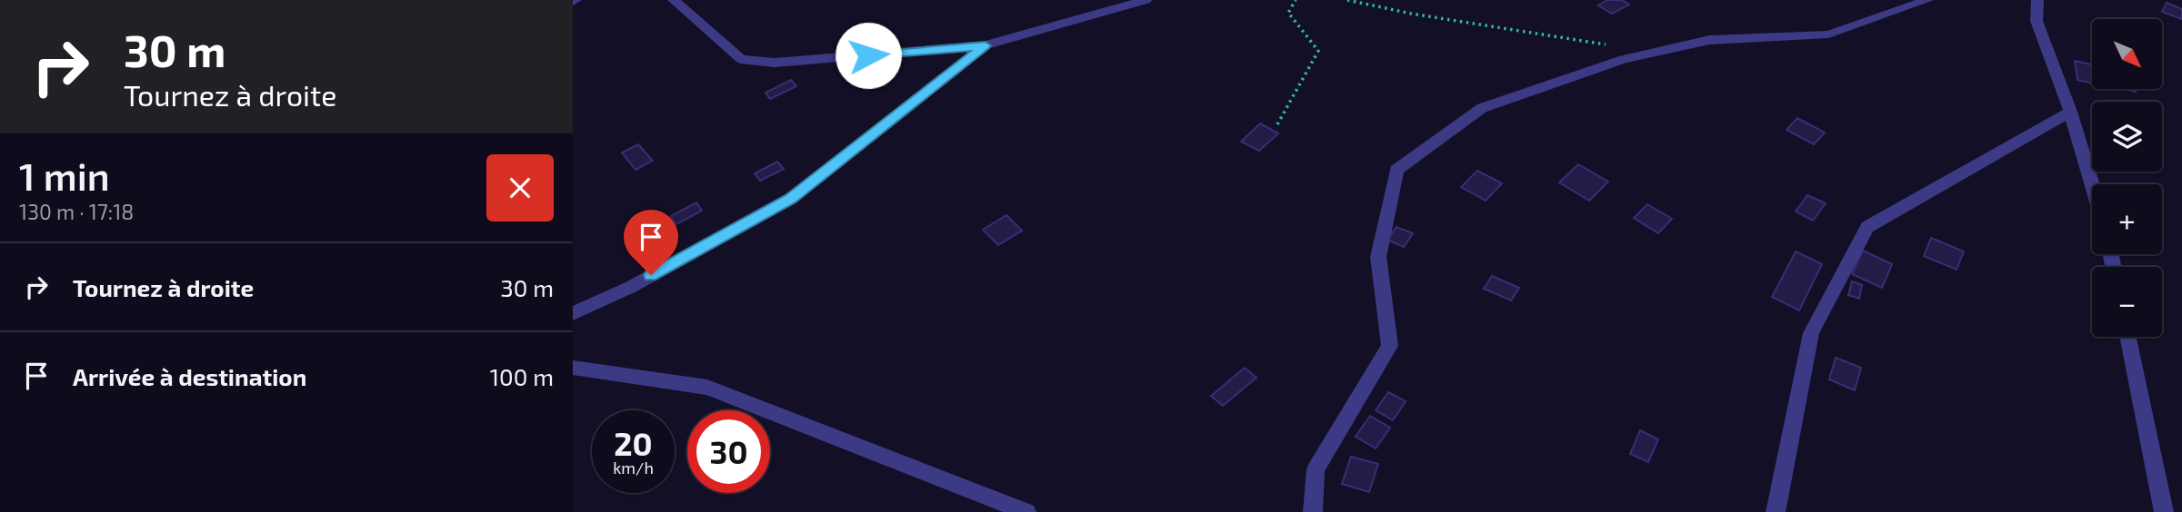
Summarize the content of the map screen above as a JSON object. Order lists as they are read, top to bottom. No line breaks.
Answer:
{"north":"bottom right","page":{"turn":["30 m","Tournez à droite"],"map_buttons":["+","−"],"heading":["1 min","130 m · 17:18"],"list":[{"name":"Tournez à droite","value":"30 m"},{"name":"Arrivée à destination","value":"100 m"}],"speed":"20 km/h","limit":"30"}}
